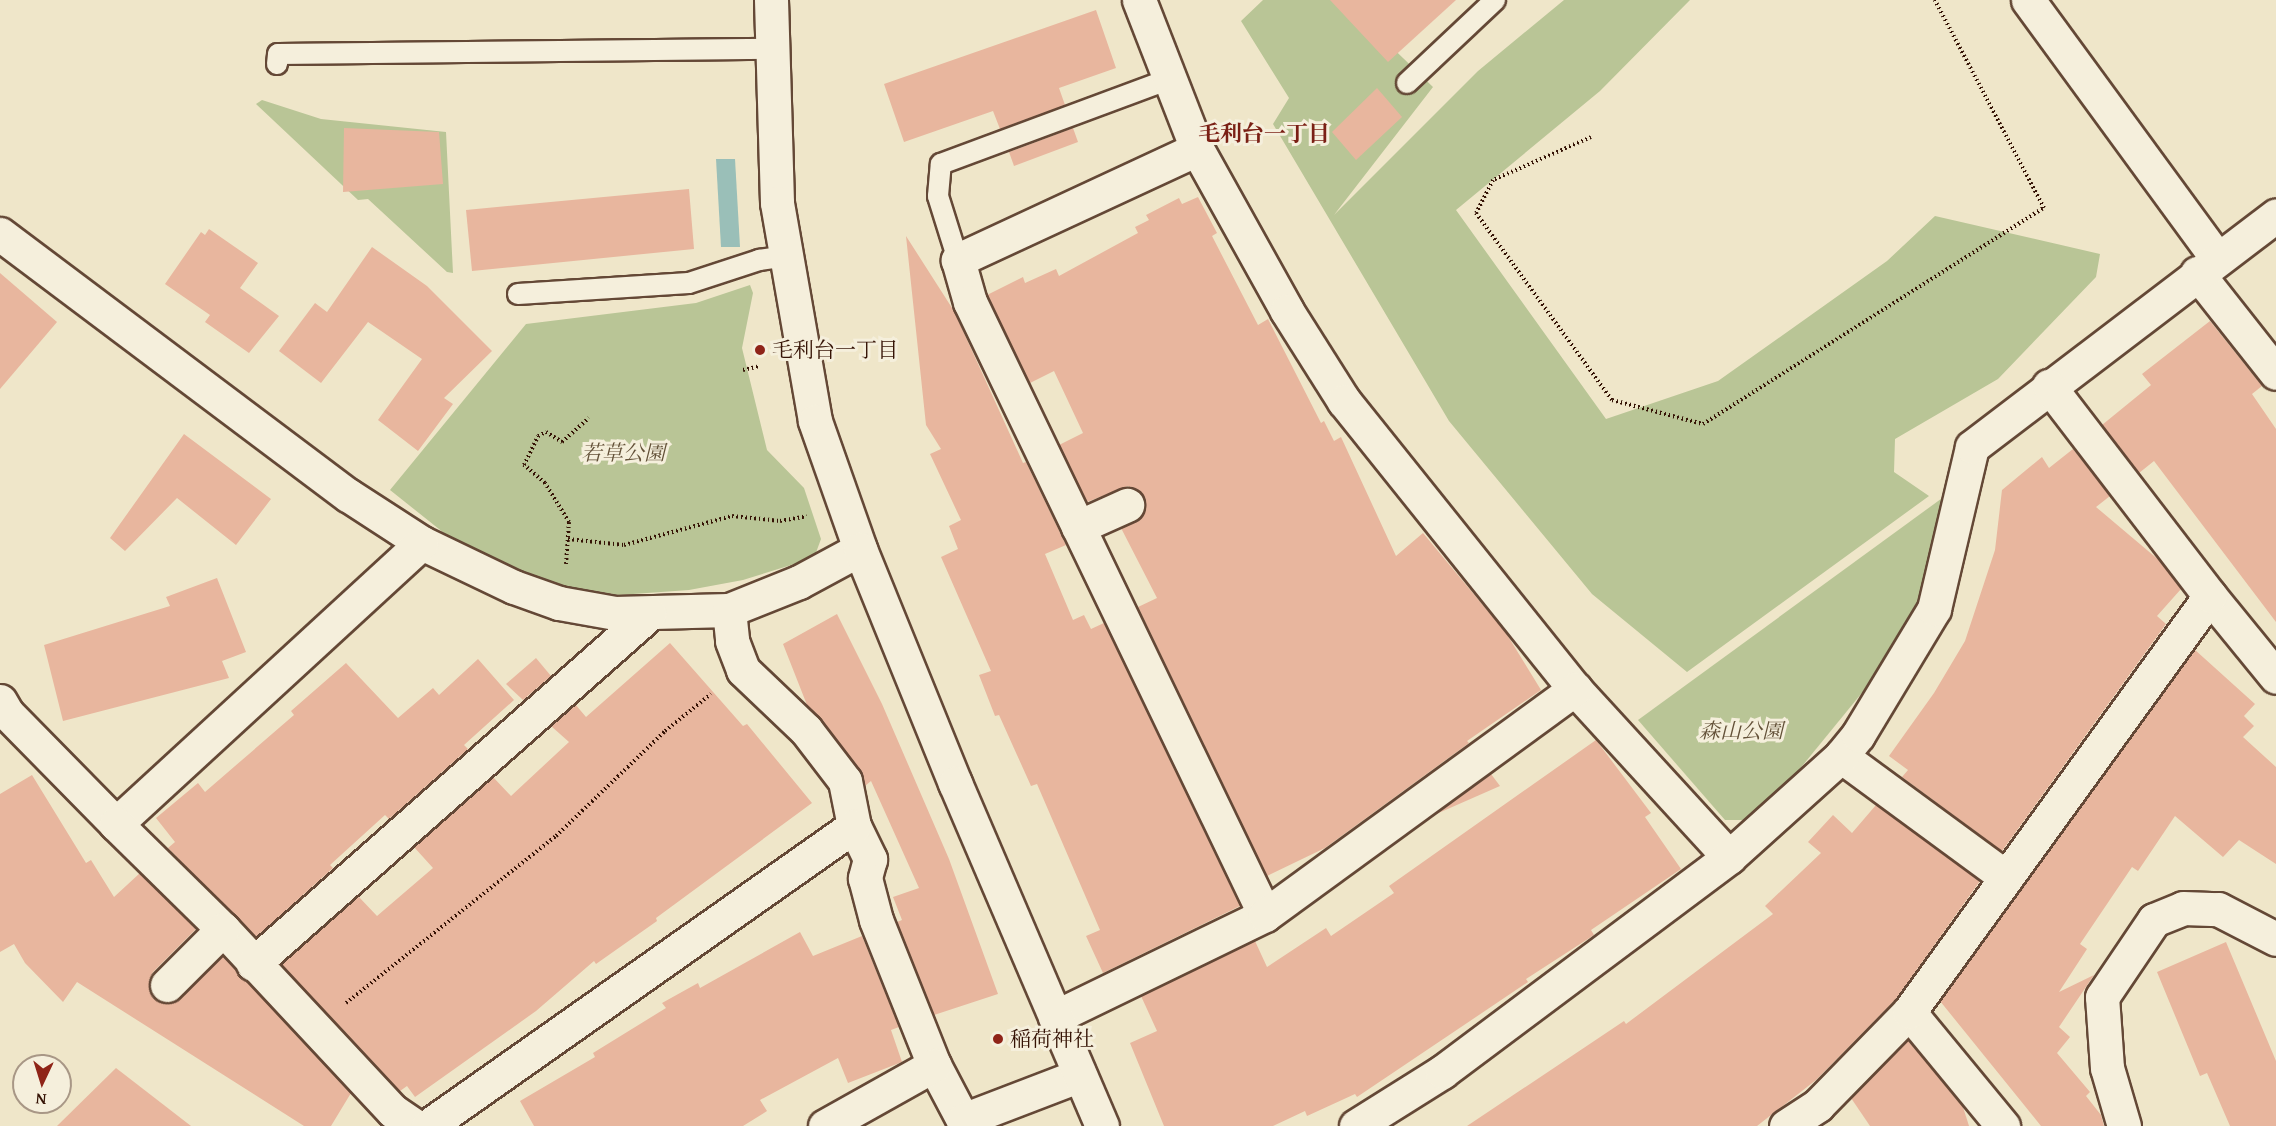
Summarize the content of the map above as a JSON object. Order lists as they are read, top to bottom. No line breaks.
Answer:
{"districts":["毛利台一丁目"],"parks":["若草公園","森山公園"],"places":["毛利台一丁目","稲荷神社"],"north":"bottom"}
